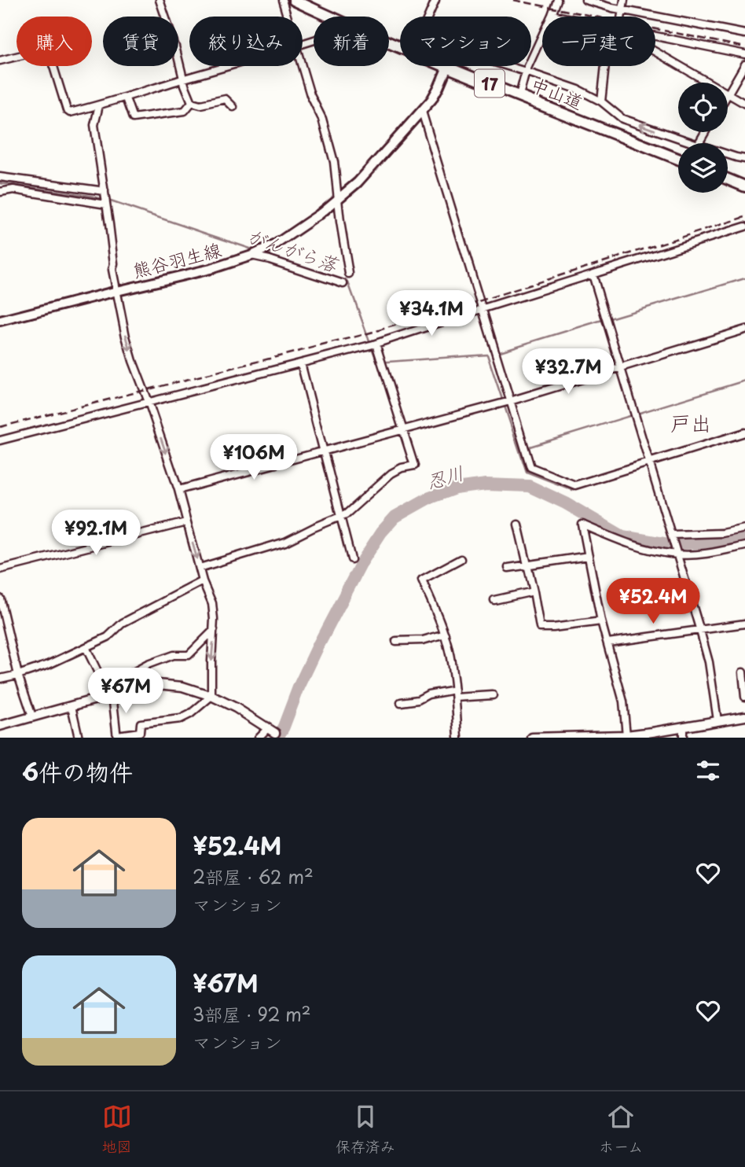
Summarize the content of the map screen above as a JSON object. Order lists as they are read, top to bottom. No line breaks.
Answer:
{"streets":{"highway":["17","中山道"],"main road":["熊谷羽生線"]},"crossings":[["中山道","熊谷羽生線"]],"districts":["戸出"],"water":["がんがら落","忍川"],"page":{"chip":["購入","賃貸","絞り込み","新着","マンション","一戸建て"],"price":["¥34.1M","¥32.7M","¥106M","¥92.1M","¥52.4M","¥67M"],"heading":"6件の物件","list":[{"name":"¥52.4M","note":"2部屋 · 62 m² · マンション"},{"name":"¥67M","note":"3部屋 · 92 m² · マンション"}],"tabs":["地図","保存済み","ホーム"]}}
